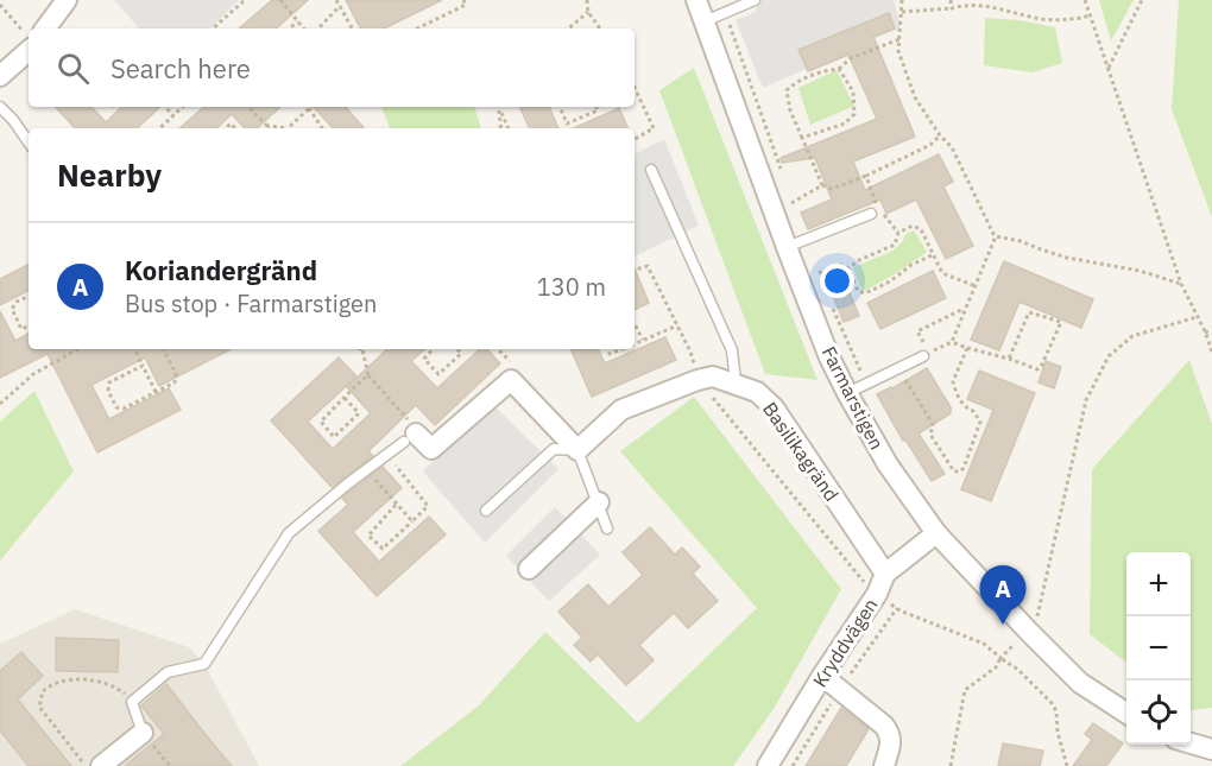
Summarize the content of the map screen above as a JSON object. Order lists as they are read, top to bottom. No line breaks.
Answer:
{"streets":{"street":["Farmarstigen","Basilikagränd","Kryddvägen"]},"crossings":[["Farmarstigen","Kryddvägen"],["Basilikagränd","Kryddvägen"]],"page":{"search":"Search here","heading":"Nearby","list":[{"mark":"A","name":"Koriandergränd","note":"Bus stop · Farmarstigen","value":"130 m"}],"map_buttons":["+","−"],"pins":"A"}}
